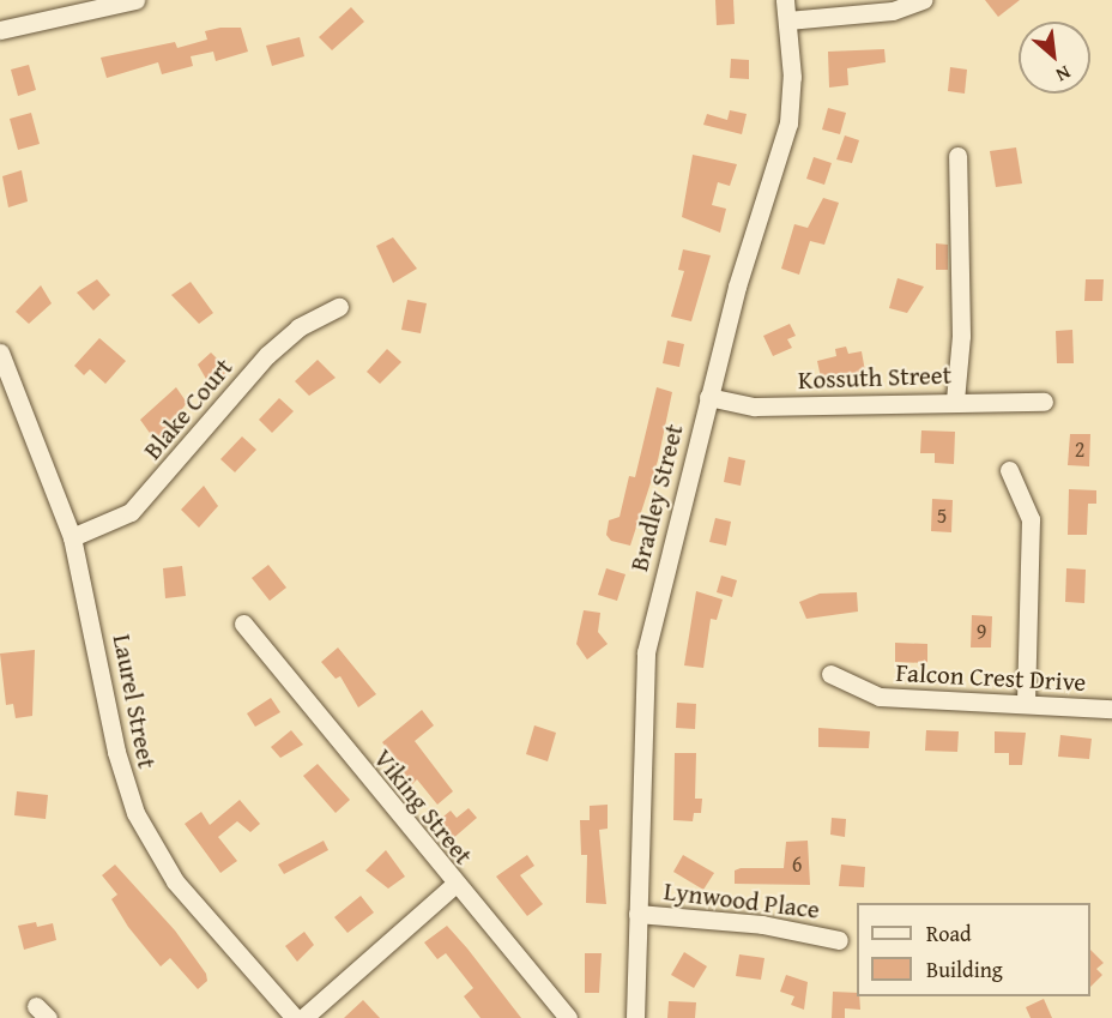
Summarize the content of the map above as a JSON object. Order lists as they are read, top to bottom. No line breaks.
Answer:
{"streets":{"street":["Kossuth Street","Blake Court","Bradley Street","Falcon Crest Drive","Laurel Street","Viking Street","Lynwood Place"]},"crossings":[["Kossuth Street","Bradley Street"],["Blake Court","Laurel Street"],["Bradley Street","Lynwood Place"]],"house_numbers":["2","5","9","6"],"legend":["Road","Building"],"north":"bottom right"}
